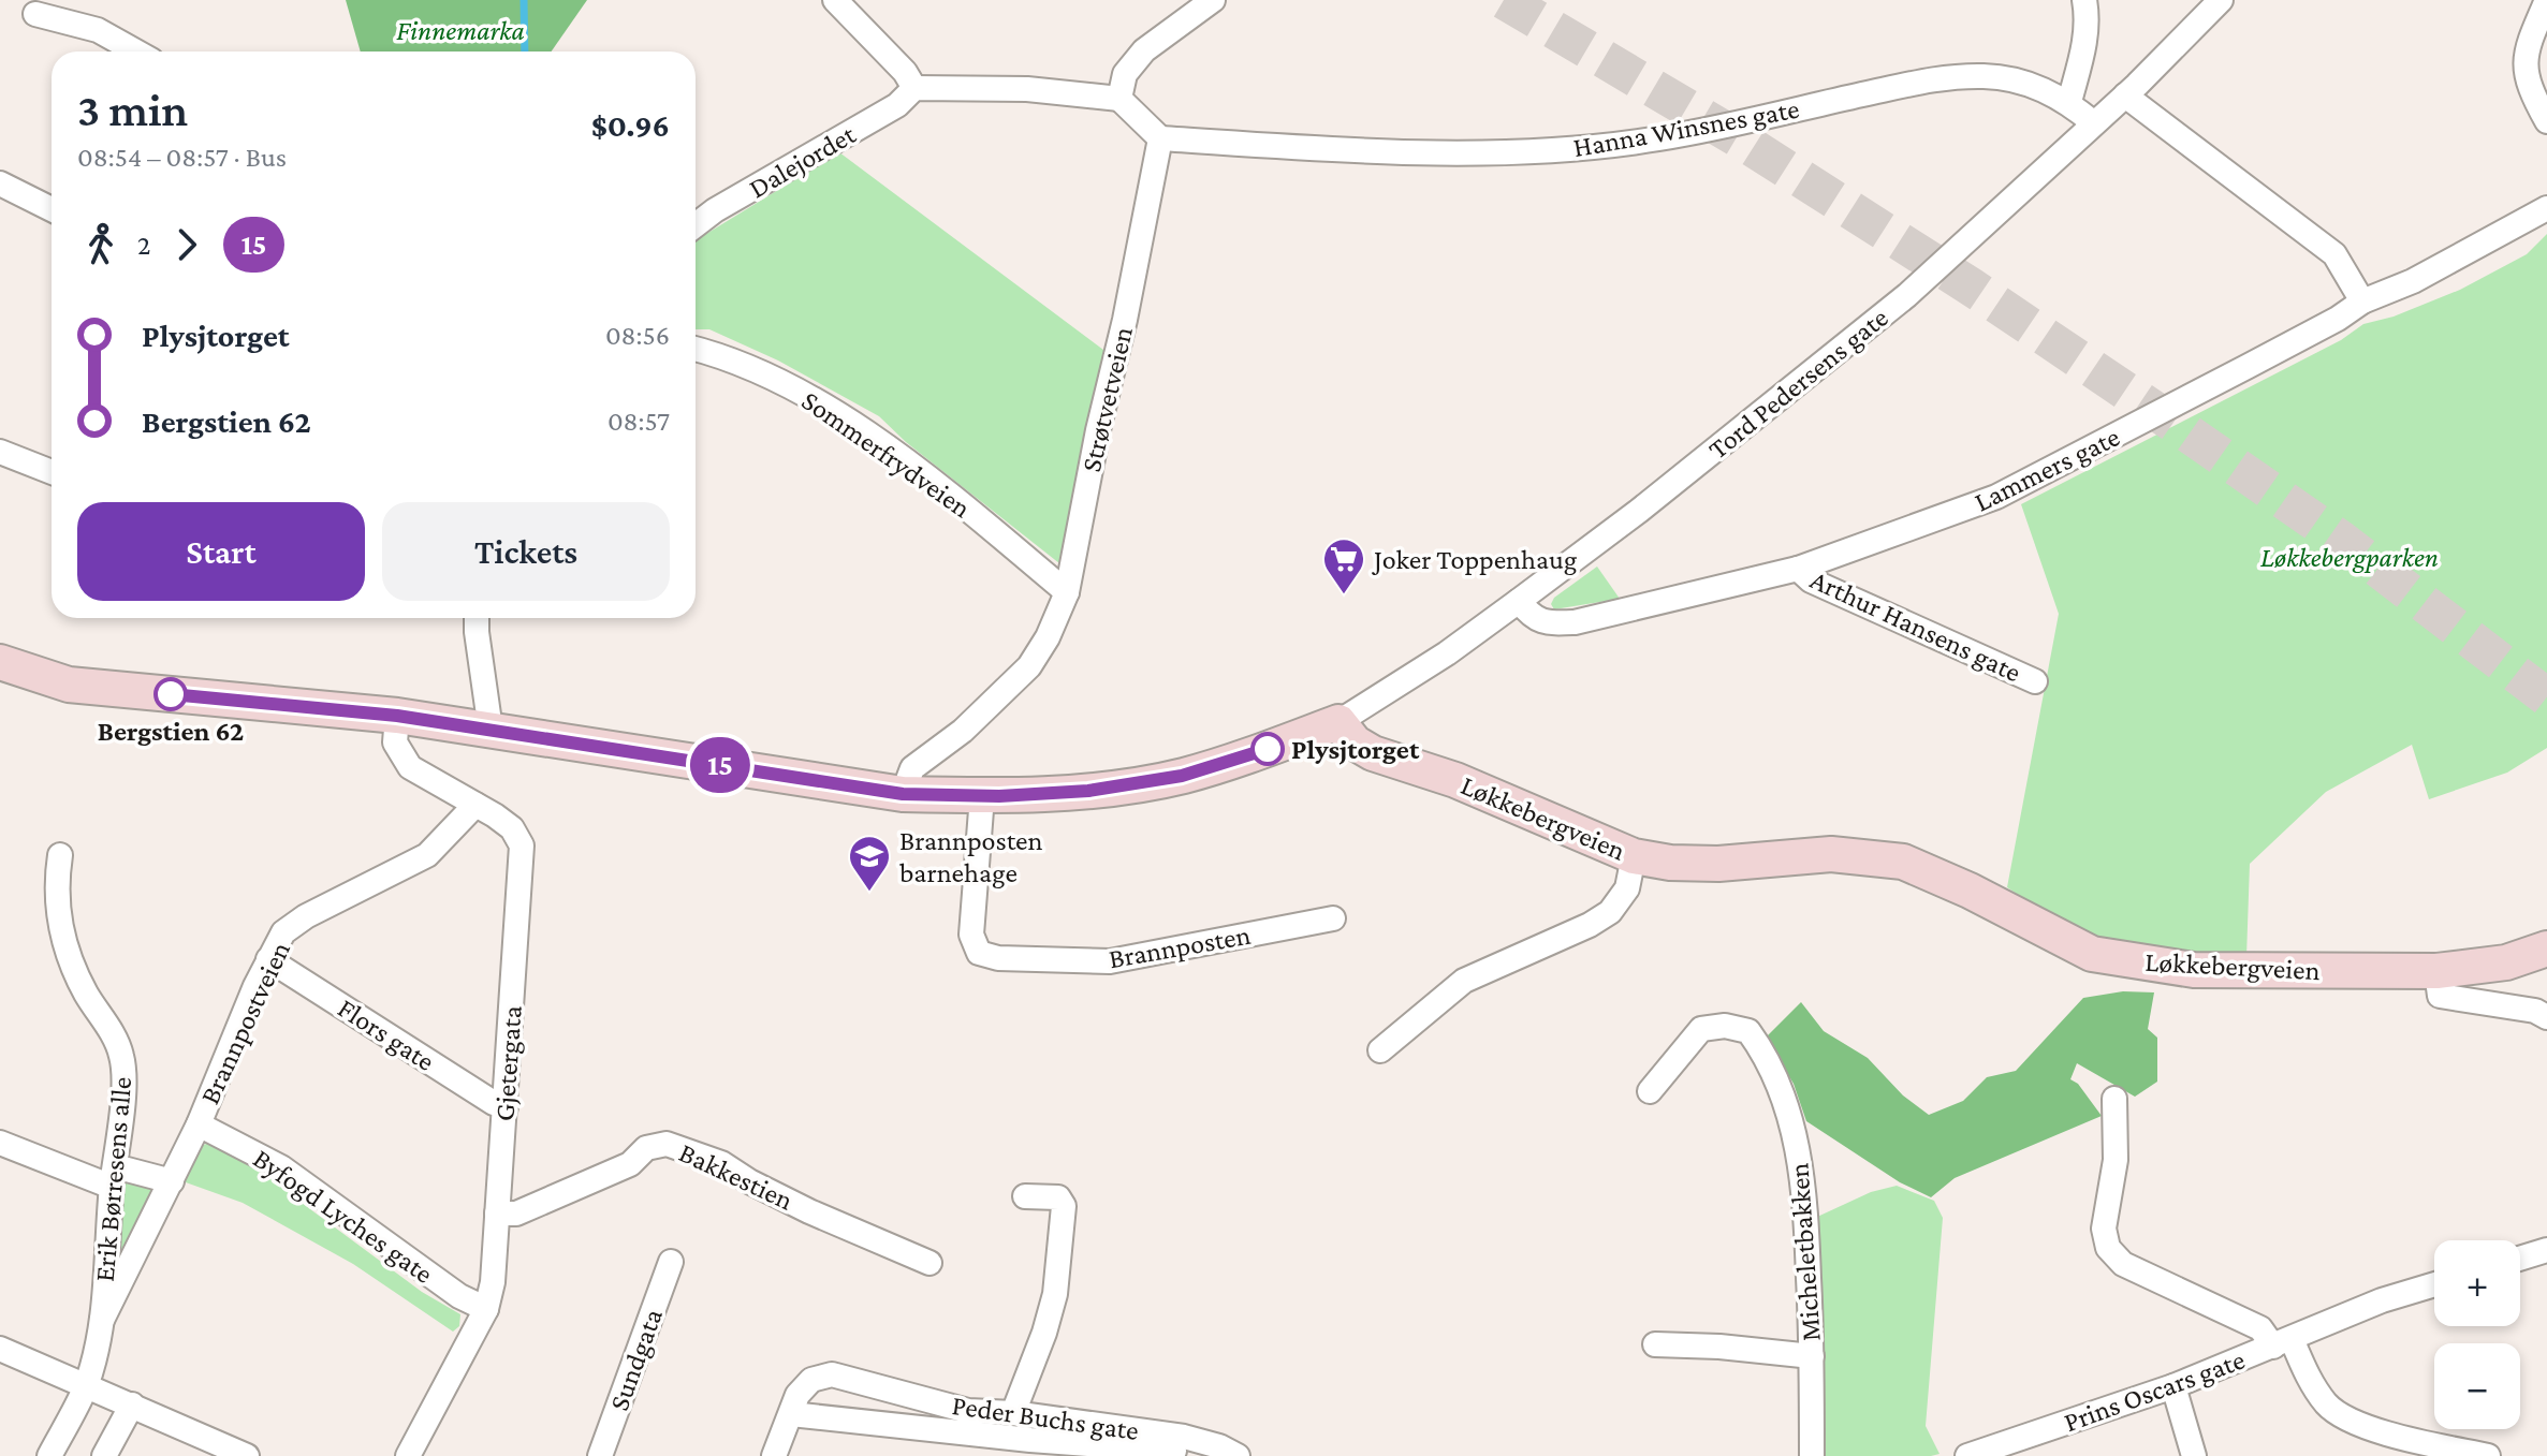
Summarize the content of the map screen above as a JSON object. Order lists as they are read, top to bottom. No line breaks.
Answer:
{"streets":{"main road":["Løkkebergveien"],"street":["Hanna Winsnes gate","Dalejordet","Tord Pedersens gate","Strøtvetveien","Sommerfrydveien","Lammers gate","Arthur Hansens gate","Brannposten","Brannpostveien","Flors gate","Gjetergata","Bakkestien","Erik Børresens alle","Byfogd Lyches gate","Micheletbakken","Sundgata","Prins Oscars gate","Peder Buchs gate"]},"crossings":[["Hanna Winsnes gate","Tord Pedersens gate"],["Hanna Winsnes gate","Strøtvetveien"],["Tord Pedersens gate","Lammers gate"],["Tord Pedersens gate","Løkkebergveien"],["Strøtvetveien","Sommerfrydveien"],["Lammers gate","Arthur Hansens gate"],["Brannpostveien","Flors gate"],["Brannpostveien","Gjetergata"],["Brannpostveien","Erik Børresens alle"],["Brannpostveien","Byfogd Lyches gate"],["Flors gate","Gjetergata"],["Gjetergata","Bakkestien"],["Gjetergata","Byfogd Lyches gate"]],"parks":["Finnemarka","Løkkebergparken"],"places":{"supermarket":["Joker Toppenhaug"],"other":["Bergstien 62","Plysjtorget"],"school or university":["Brannposten barnehage"]},"lines":["bus line 15"],"page":{"on_map":"15","heading":["3 min","08:54 – 08:57 · Bus","$0.96"],"legs":["2","15"],"list":[{"name":"Plysjtorget","value":"08:56"},{"name":"Bergstien 62","value":"08:57"}],"buttons":["Start","Tickets"],"map_buttons":["+","−"]}}
